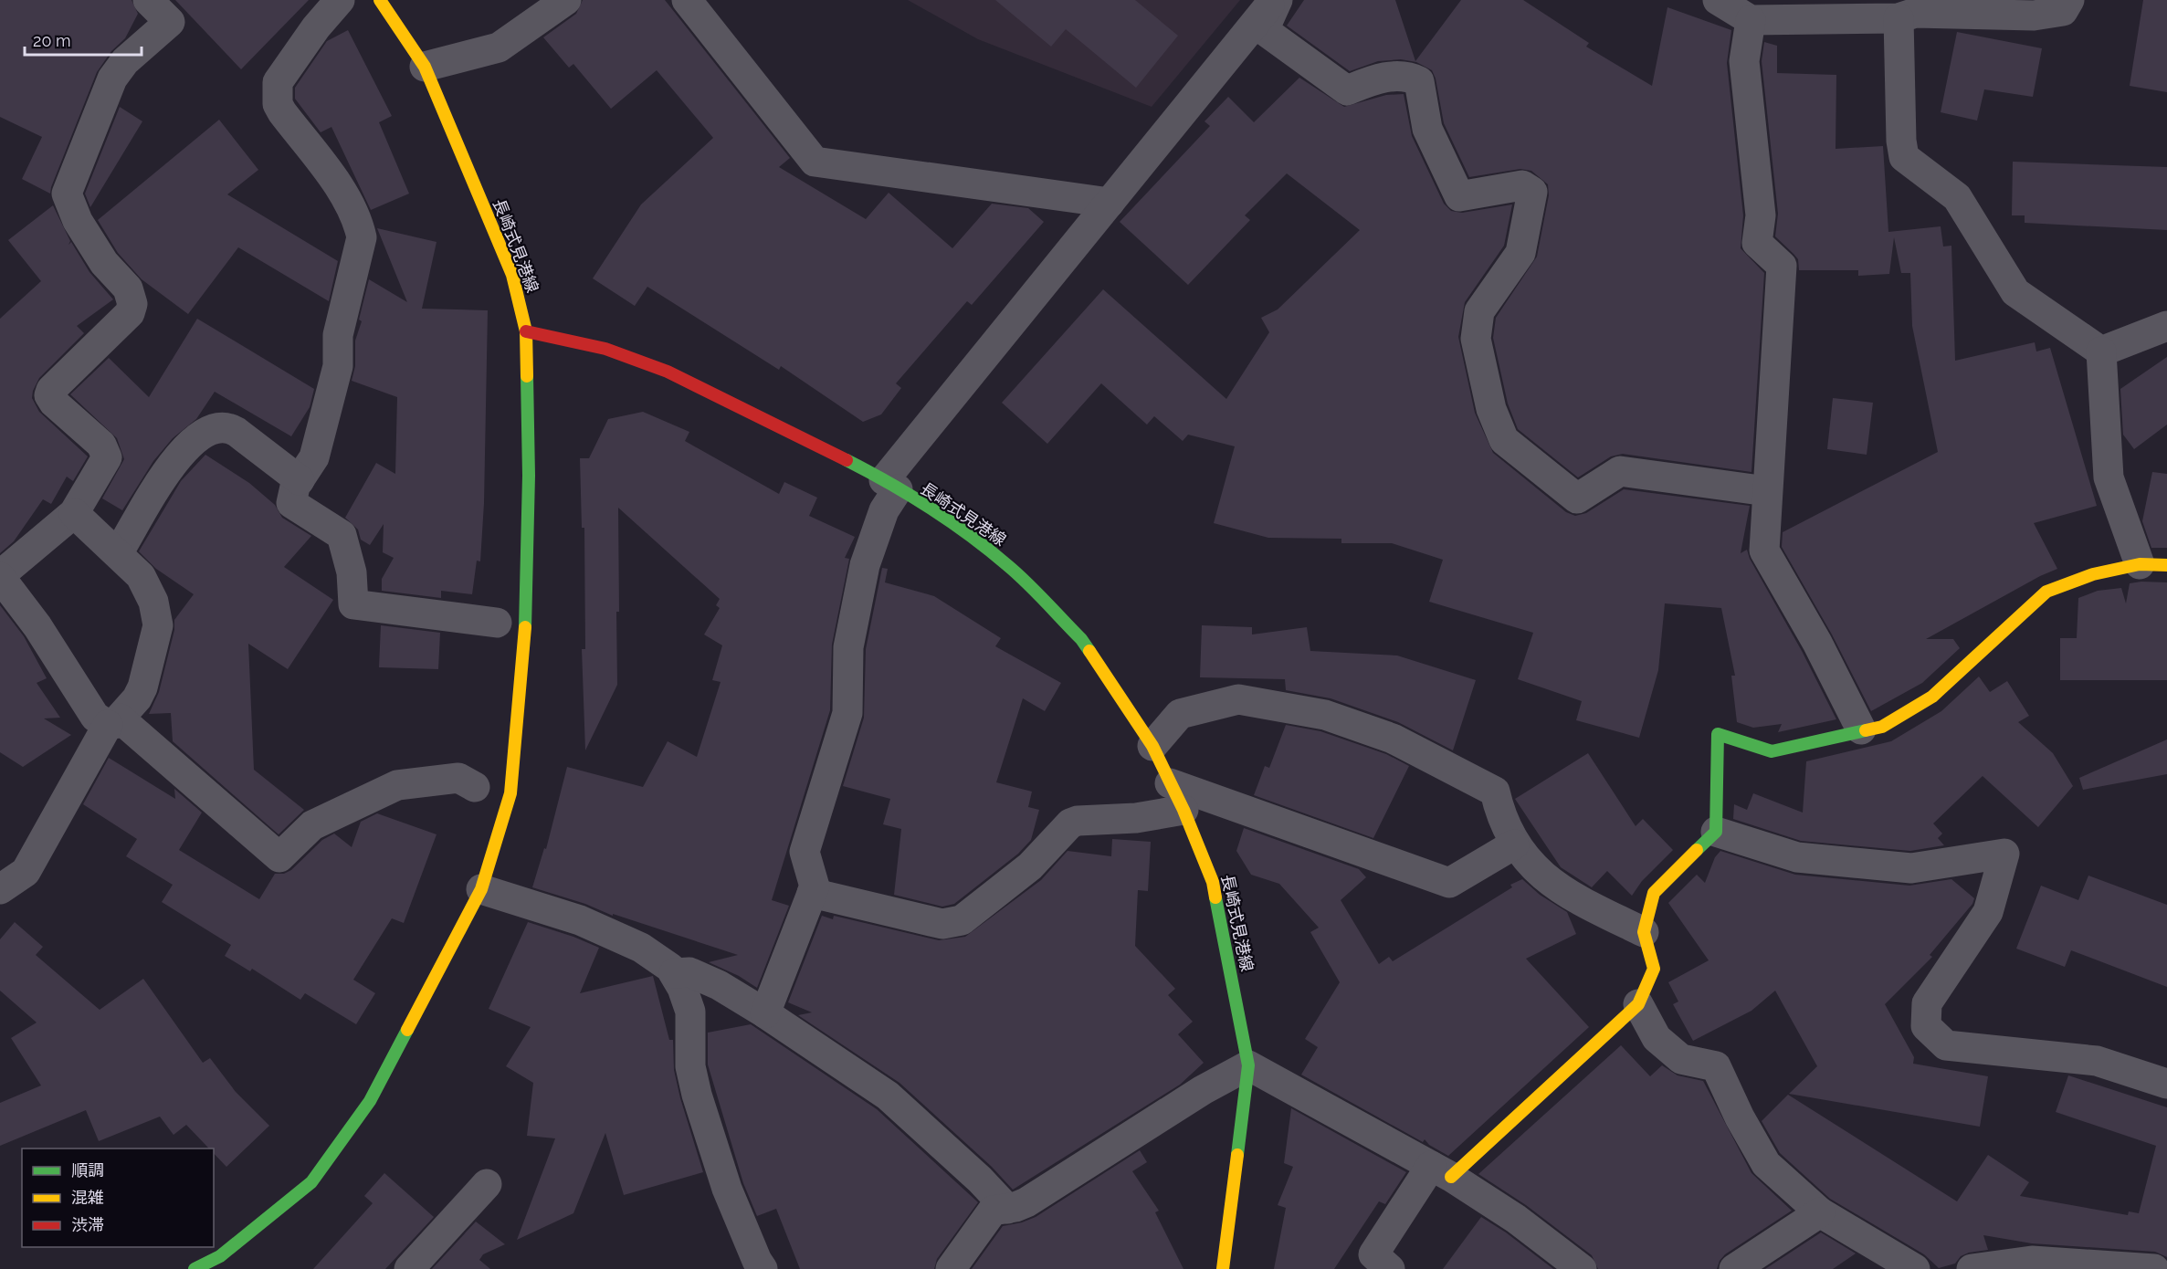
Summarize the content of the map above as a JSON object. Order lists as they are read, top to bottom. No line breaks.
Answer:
{"streets":{"street":["長崎式見港線"]},"legend":["順調","混雑","渋滞"],"scale_bar":"20 m"}
